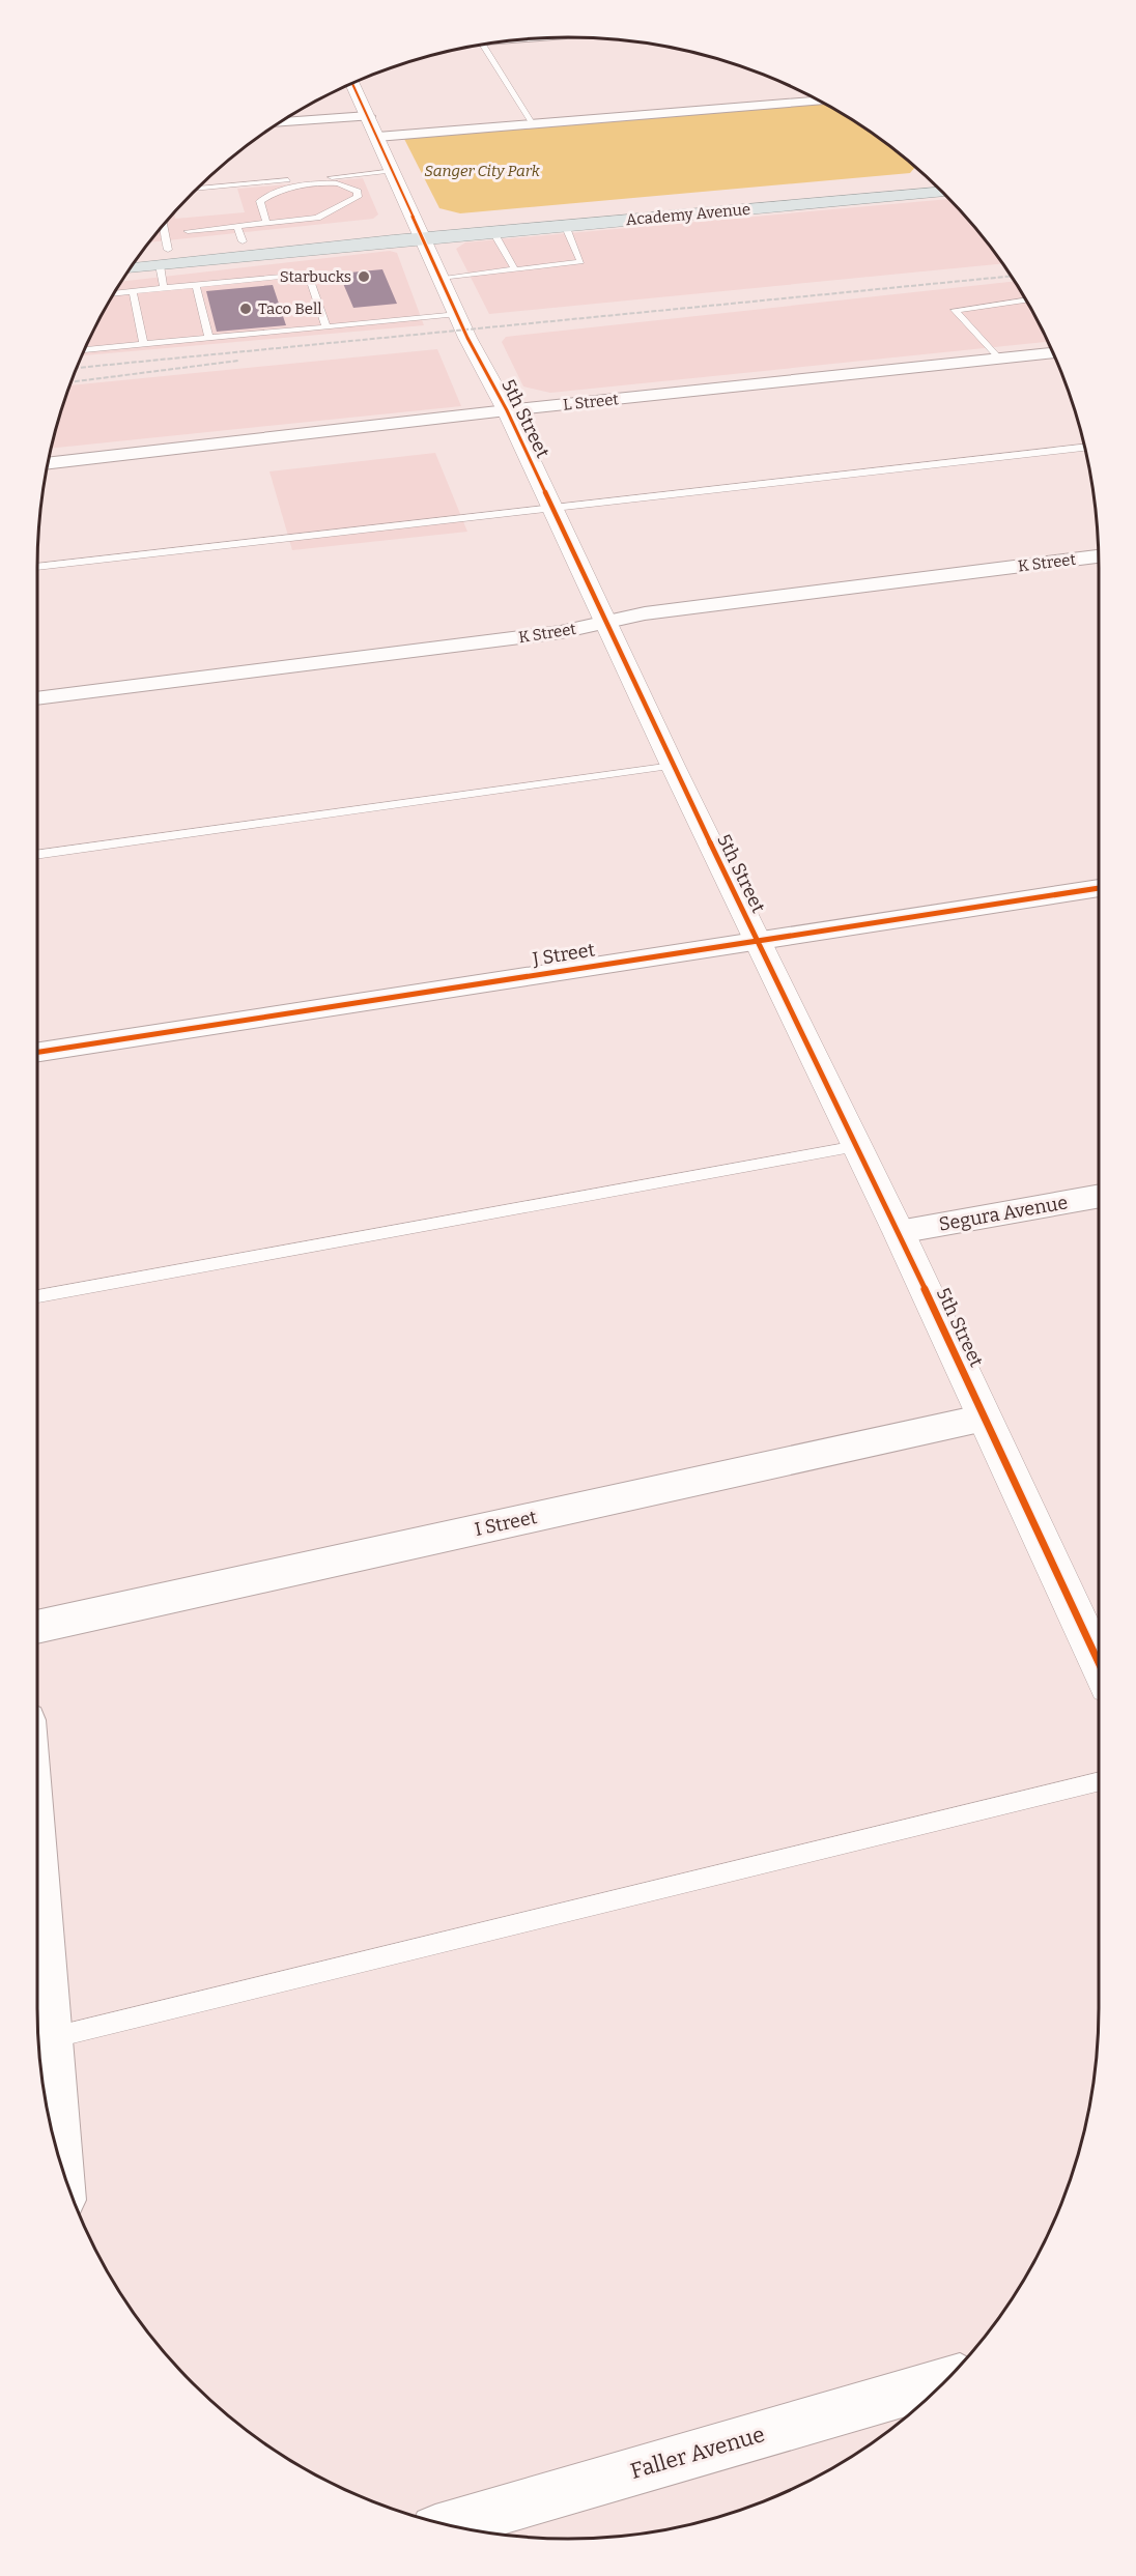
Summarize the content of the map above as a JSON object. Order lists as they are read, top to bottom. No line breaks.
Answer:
{"streets":{"main road":["Academy Avenue"],"street":["L Street","5th Street","K Street","J Street","Segura Avenue","I Street","Faller Avenue"]},"crossings":[["Academy Avenue","5th Street"],["L Street","5th Street"],["5th Street","K Street"],["5th Street","J Street"],["5th Street","Segura Avenue"],["5th Street","I Street"]],"parks":["Sanger City Park"],"places":["Starbucks","Taco Bell"]}
